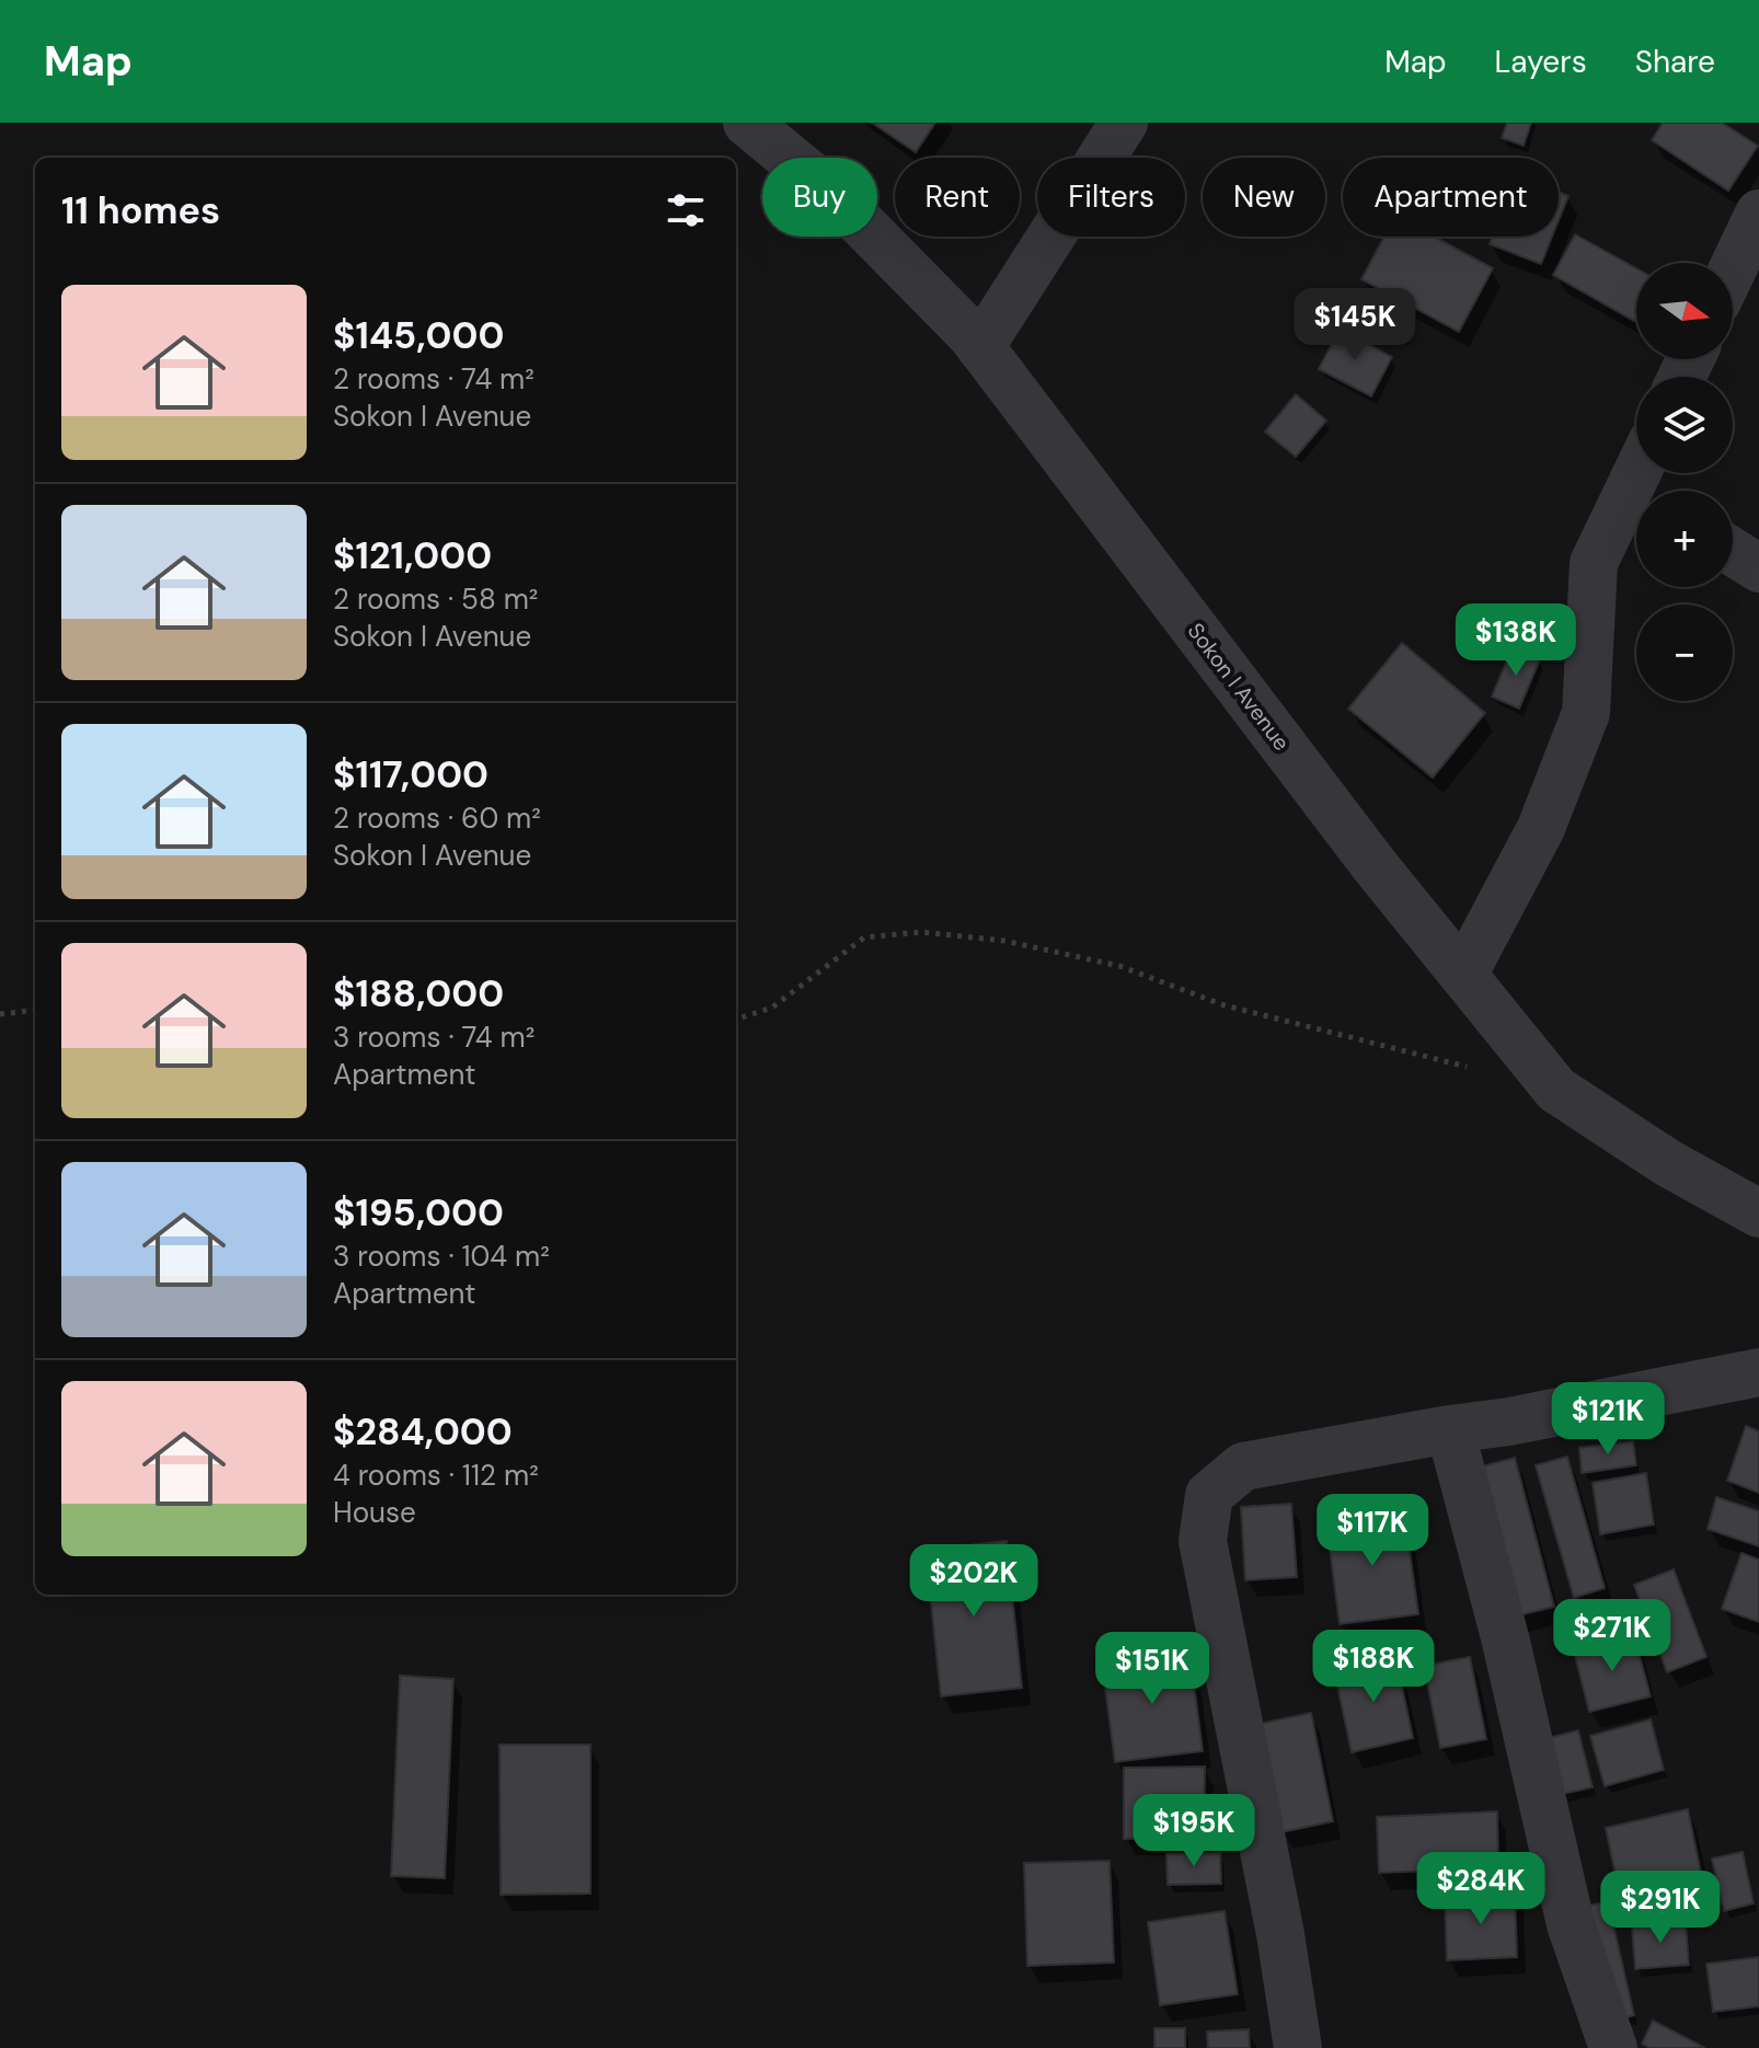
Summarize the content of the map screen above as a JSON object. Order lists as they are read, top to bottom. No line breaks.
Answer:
{"streets":{"street":["Sokon I Avenue"]},"north":"right","page":{"header":"Map","nav":["Map","Layers","Share"],"chip":["Buy","Rent","Filters","New","Apartment"],"heading":"11 homes","map_buttons":["+","−"],"list":[{"name":"$145,000","note":"2 rooms · 74 m² · Sokon I Avenue"},{"name":"$121,000","note":"2 rooms · 58 m² · Sokon I Avenue"},{"name":"$117,000","note":"2 rooms · 60 m² · Sokon I Avenue"},{"name":"$188,000","note":"3 rooms · 74 m² · Apartment"},{"name":"$195,000","note":"3 rooms · 104 m² · Apartment"},{"name":"$284,000","note":"4 rooms · 112 m² · House"}],"price":["$145K","$138K","$121K","$117K","$202K","$271K","$188K","$151K","$195K","$284K","$291K"]}}
